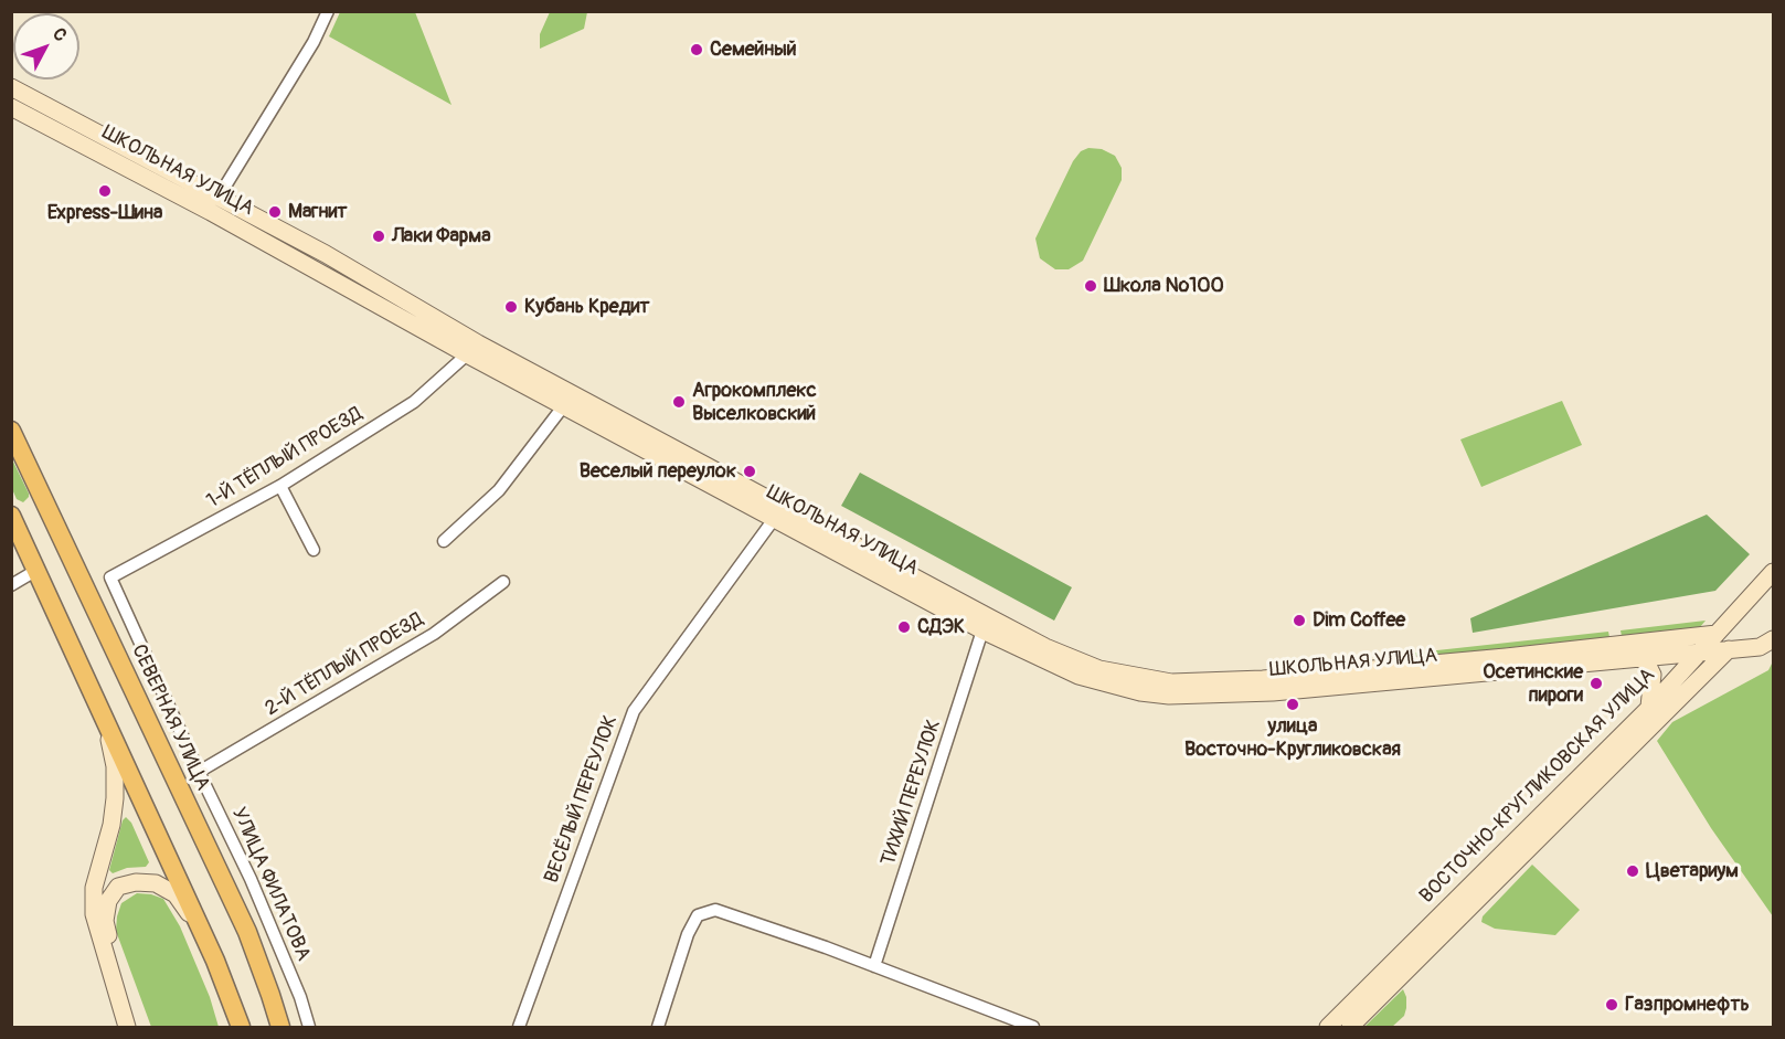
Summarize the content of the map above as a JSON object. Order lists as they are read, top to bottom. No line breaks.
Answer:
{"streets":{"main road":["ШКОЛЬНАЯ УЛИЦА","СЕВЕРНАЯ УЛИЦА","ВОСТОЧНО-КРУГЛИКОВСКАЯ УЛИЦА"],"street":["1-Й ТЁПЛЫЙ ПРОЕЗД","2-Й ТЁПЛЫЙ ПРОЕЗД","ТИХИЙ ПЕРЕУЛОК","ВЕСЁЛЫЙ ПЕРЕУЛОК","УЛИЦА ФИЛАТОВА"]},"crossings":[["ШКОЛЬНАЯ УЛИЦА","1-Й ТЁПЛЫЙ ПРОЕЗД"],["ШКОЛЬНАЯ УЛИЦА","ВОСТОЧНО-КРУГЛИКОВСКАЯ УЛИЦА"],["ШКОЛЬНАЯ УЛИЦА","ТИХИЙ ПЕРЕУЛОК"],["ШКОЛЬНАЯ УЛИЦА","ВЕСЁЛЫЙ ПЕРЕУЛОК"],["1-Й ТЁПЛЫЙ ПРОЕЗД","УЛИЦА ФИЛАТОВА"],["2-Й ТЁПЛЫЙ ПРОЕЗД","УЛИЦА ФИЛАТОВА"]],"places":["Семейный","Express-Шина","Магнит","Лаки Фарма","Школа №100","Кубань Кредит","Агрокомплекс Выселковский","Веселый переулок","Dim Coffee","СДЭК","Осетинские пироги","улица Восточно-Кругликовская","Цветариум","Газпромнефть"],"north":"top right"}
